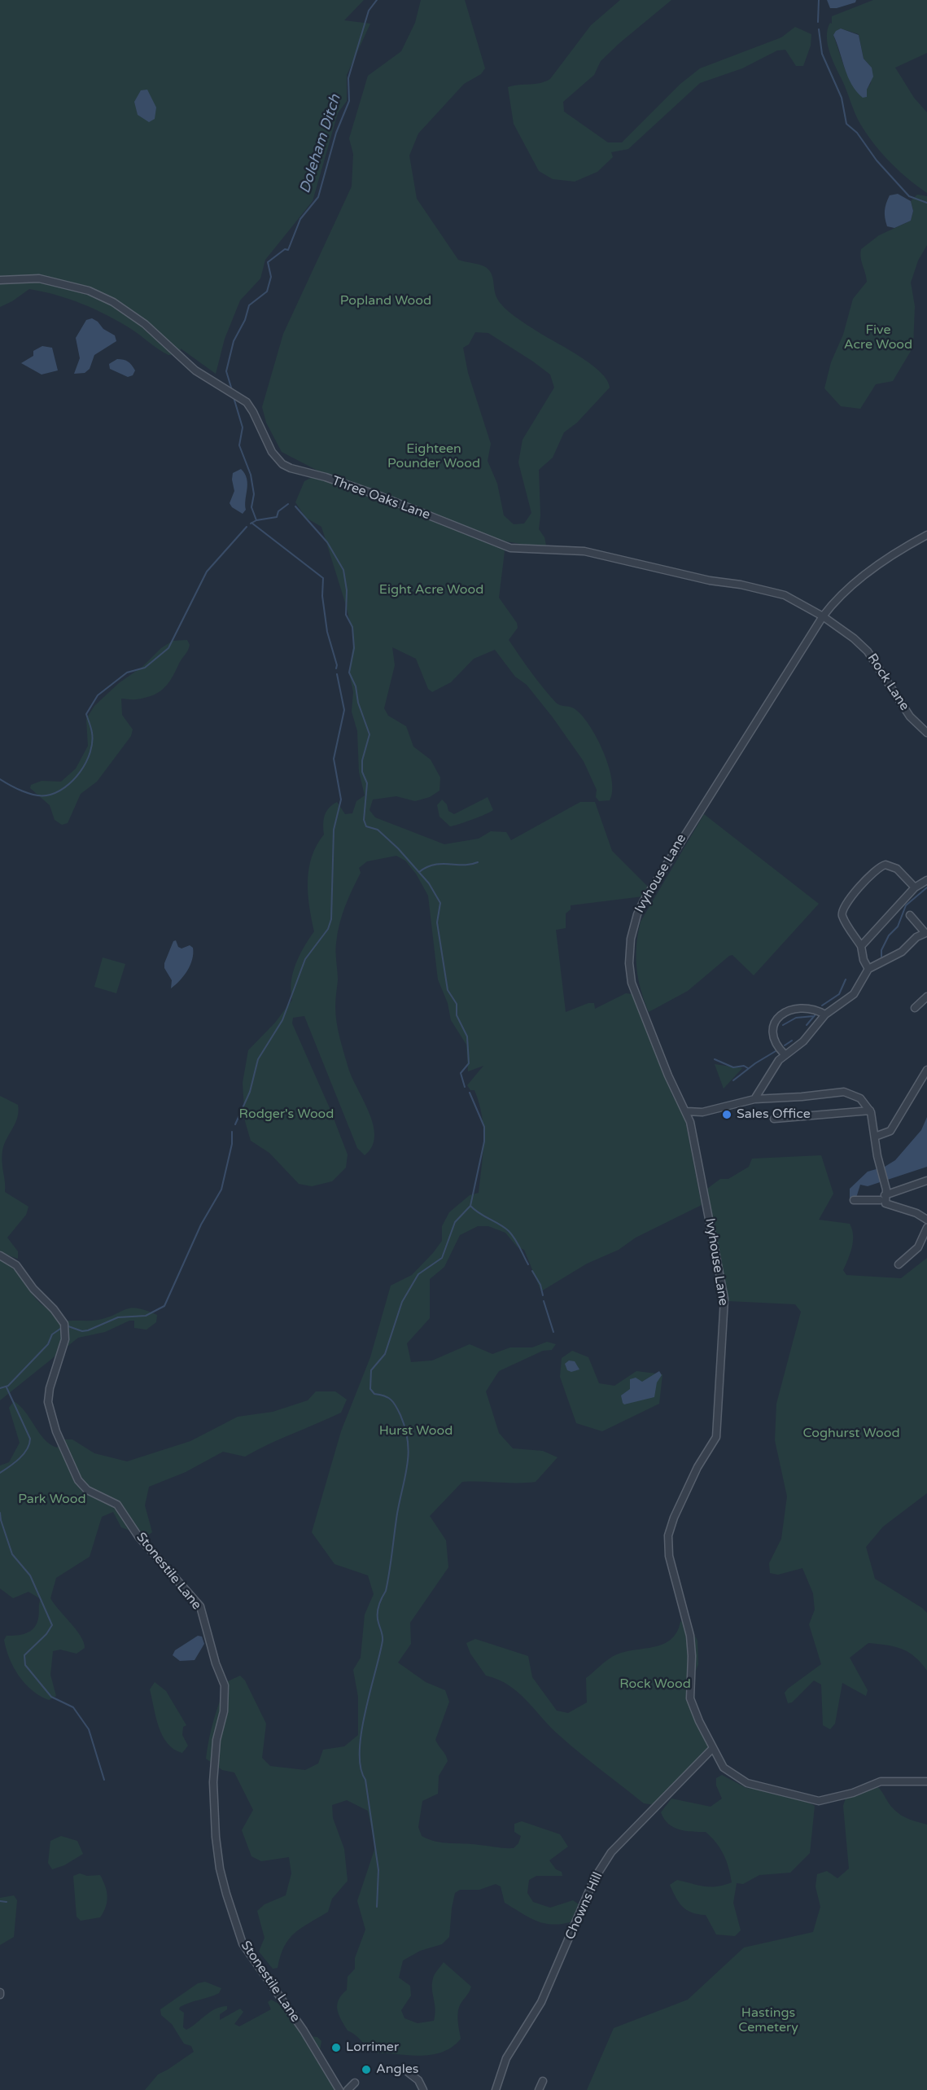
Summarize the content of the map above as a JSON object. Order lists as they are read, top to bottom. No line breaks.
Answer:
{"streets":{"street":["Three Oaks Lane","Rock Lane","Ivyhouse Lane","Stonestile Lane","Chowns Hill"]},"crossings":[["Three Oaks Lane","Rock Lane"],["Three Oaks Lane","Ivyhouse Lane"],["Rock Lane","Ivyhouse Lane"],["Ivyhouse Lane","Chowns Hill"]],"water":["Doleham Ditch"],"parks":["Popland Wood","Five Acre Wood","Eighteen Pounder Wood","Eight Acre Wood","Rodger's Wood","Hurst Wood","Coghurst Wood","Park Wood","Rock Wood","Hastings Cemetery"],"places":["Sales Office","Lorrimer","Angles"]}
